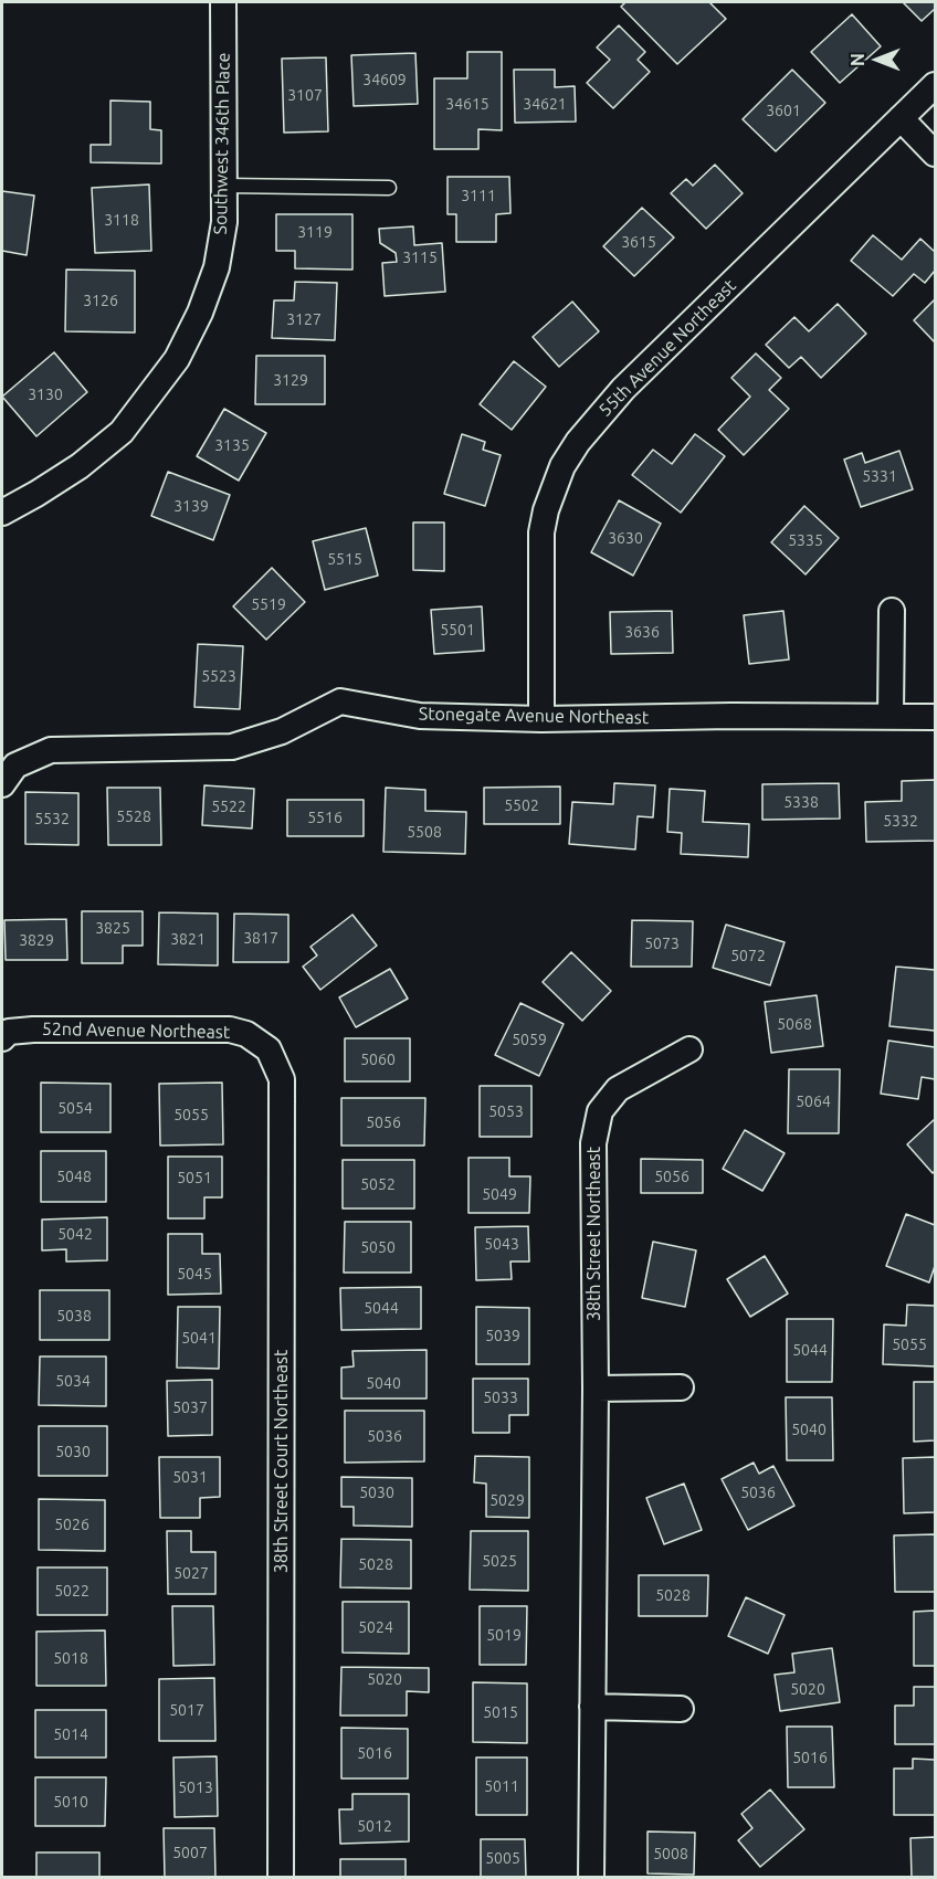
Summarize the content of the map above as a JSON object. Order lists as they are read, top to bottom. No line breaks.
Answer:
{"streets":{"street":["Southwest 346th Place","55th Avenue Northeast","Stonegate Avenue Northeast","52nd Avenue Northeast","38th Street Northeast","38th Street Court Northeast"]},"crossings":[["55th Avenue Northeast","Stonegate Avenue Northeast"],["52nd Avenue Northeast","38th Street Court Northeast"]],"house_numbers":["34609","3107","34615","34621","3601","3111","3118","3119","3615","3115","3126","3127","3129","3130","3135","5331","3139","3630","5335","5515","5519","5501","3636","5523","5338","5502","5522","5528","5516","5532","5332","5508","3825","3817","3821","3829","5073","5072","5068","5059","5060","5064","5054","5053","5055","5056","5048","5056","5051","5052","5049","5042","5043","5050","5045","5044","5038","5039","5041","5055","5044","5034","5040","5033","5037","5040","5036","5030","5031","5030","5036","5029","5026","5025","5028","5027","5022","5028","5024","5019","5018","5020","5020","5017","5015","5014","5016","5016","5011","5013","5010","5012","5007","5008","5005"],"north":"left"}
